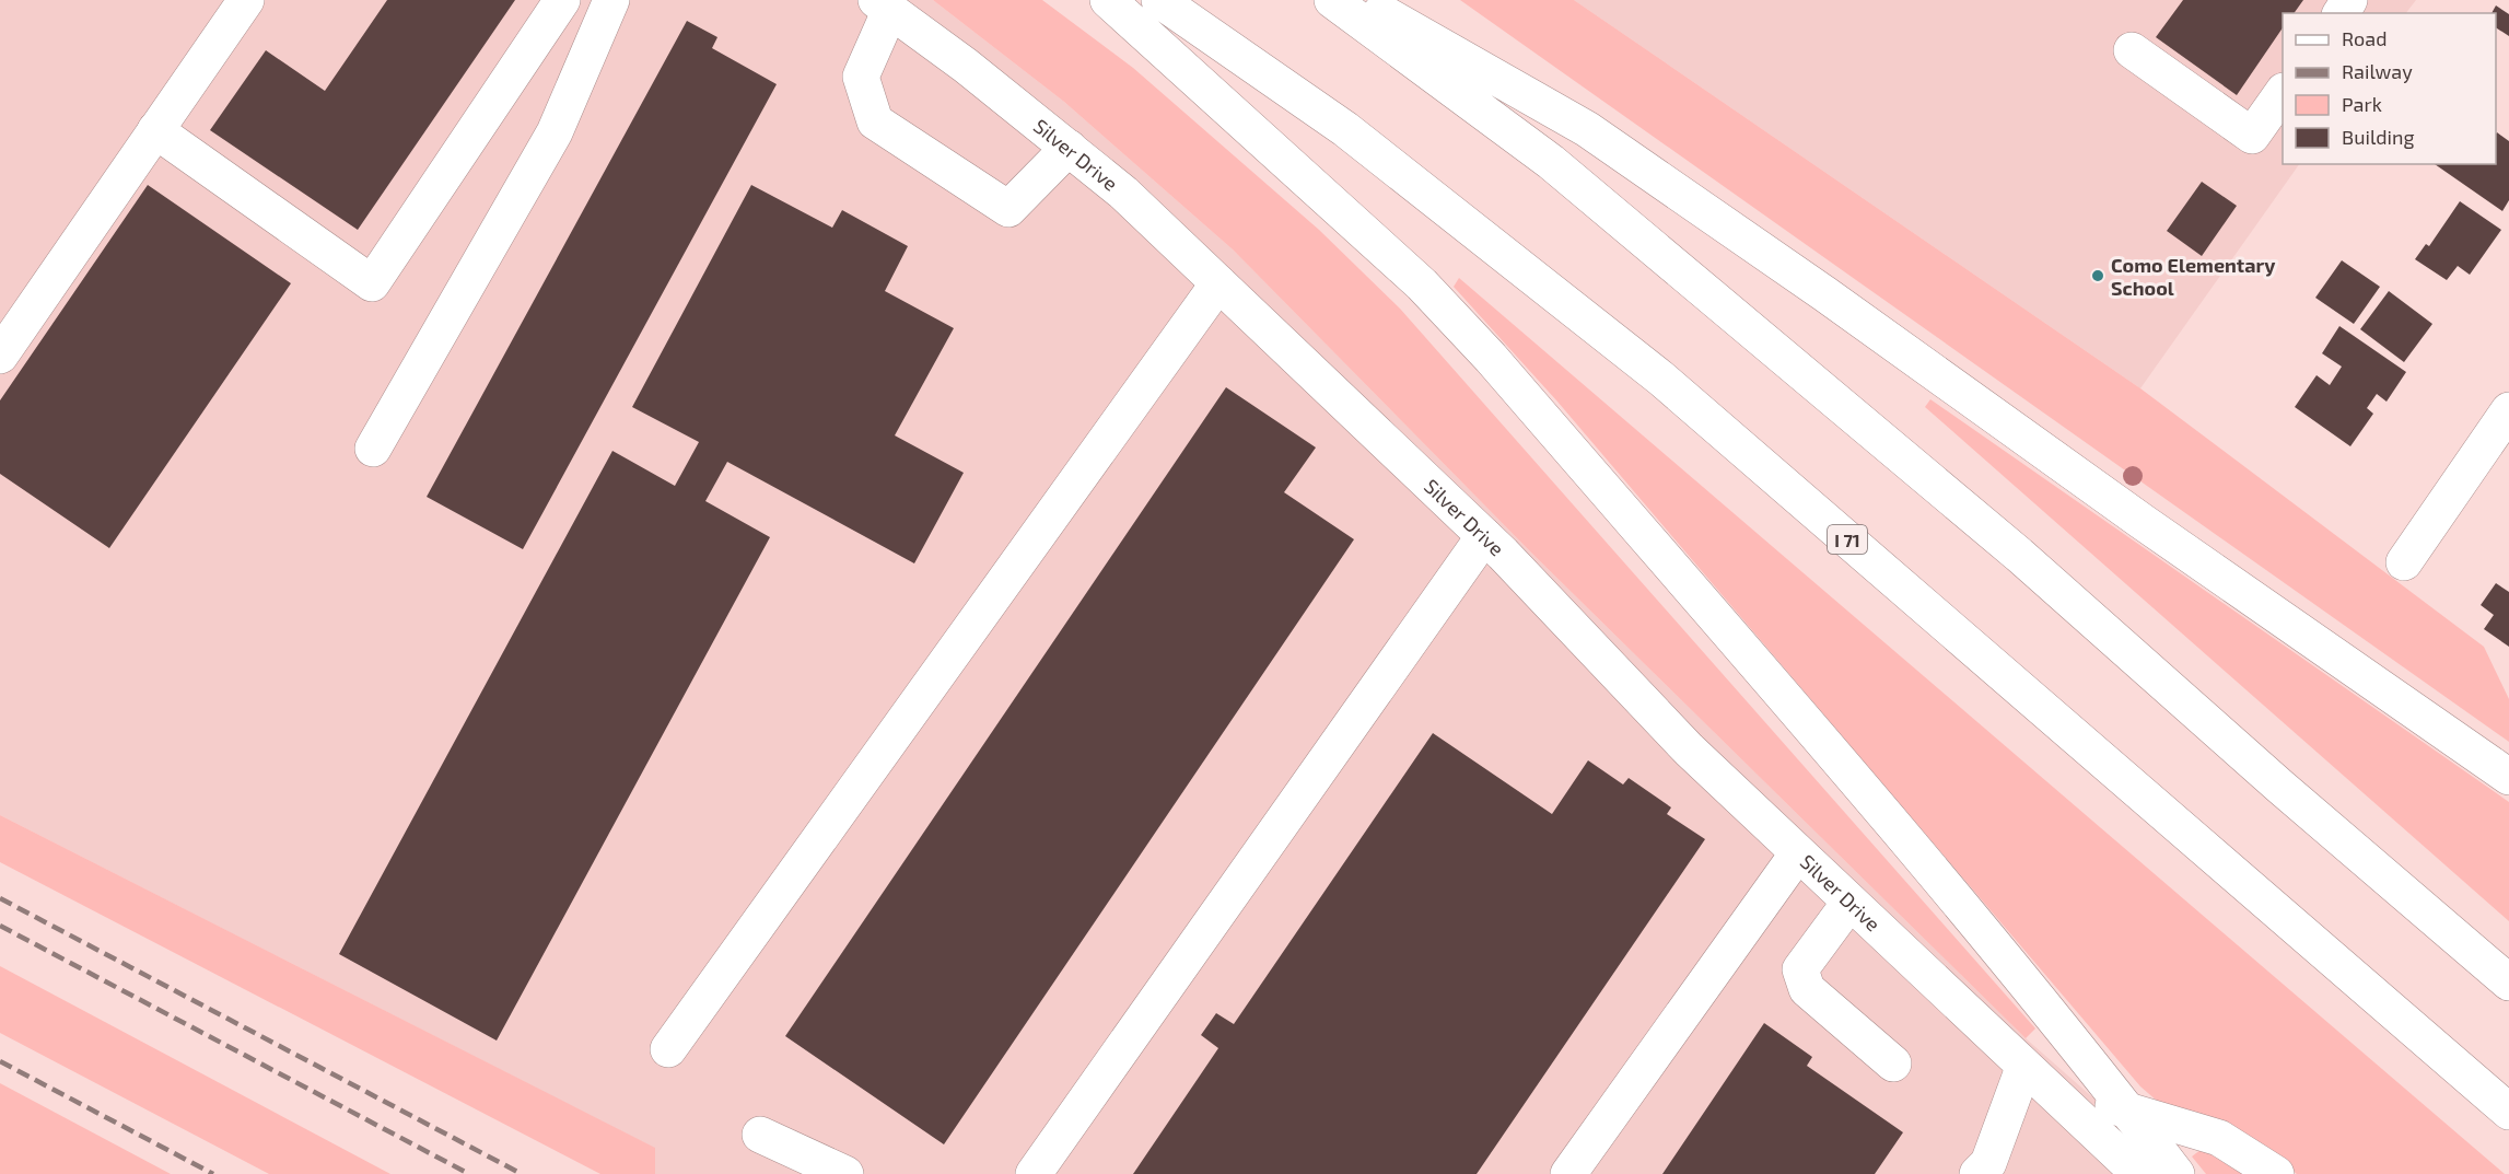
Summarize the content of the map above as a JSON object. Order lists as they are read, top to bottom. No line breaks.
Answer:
{"streets":{"main road":["Silver Drive","I 71"]},"places":["Como Elementary School"],"legend":["Road","Railway","Park","Building"]}
